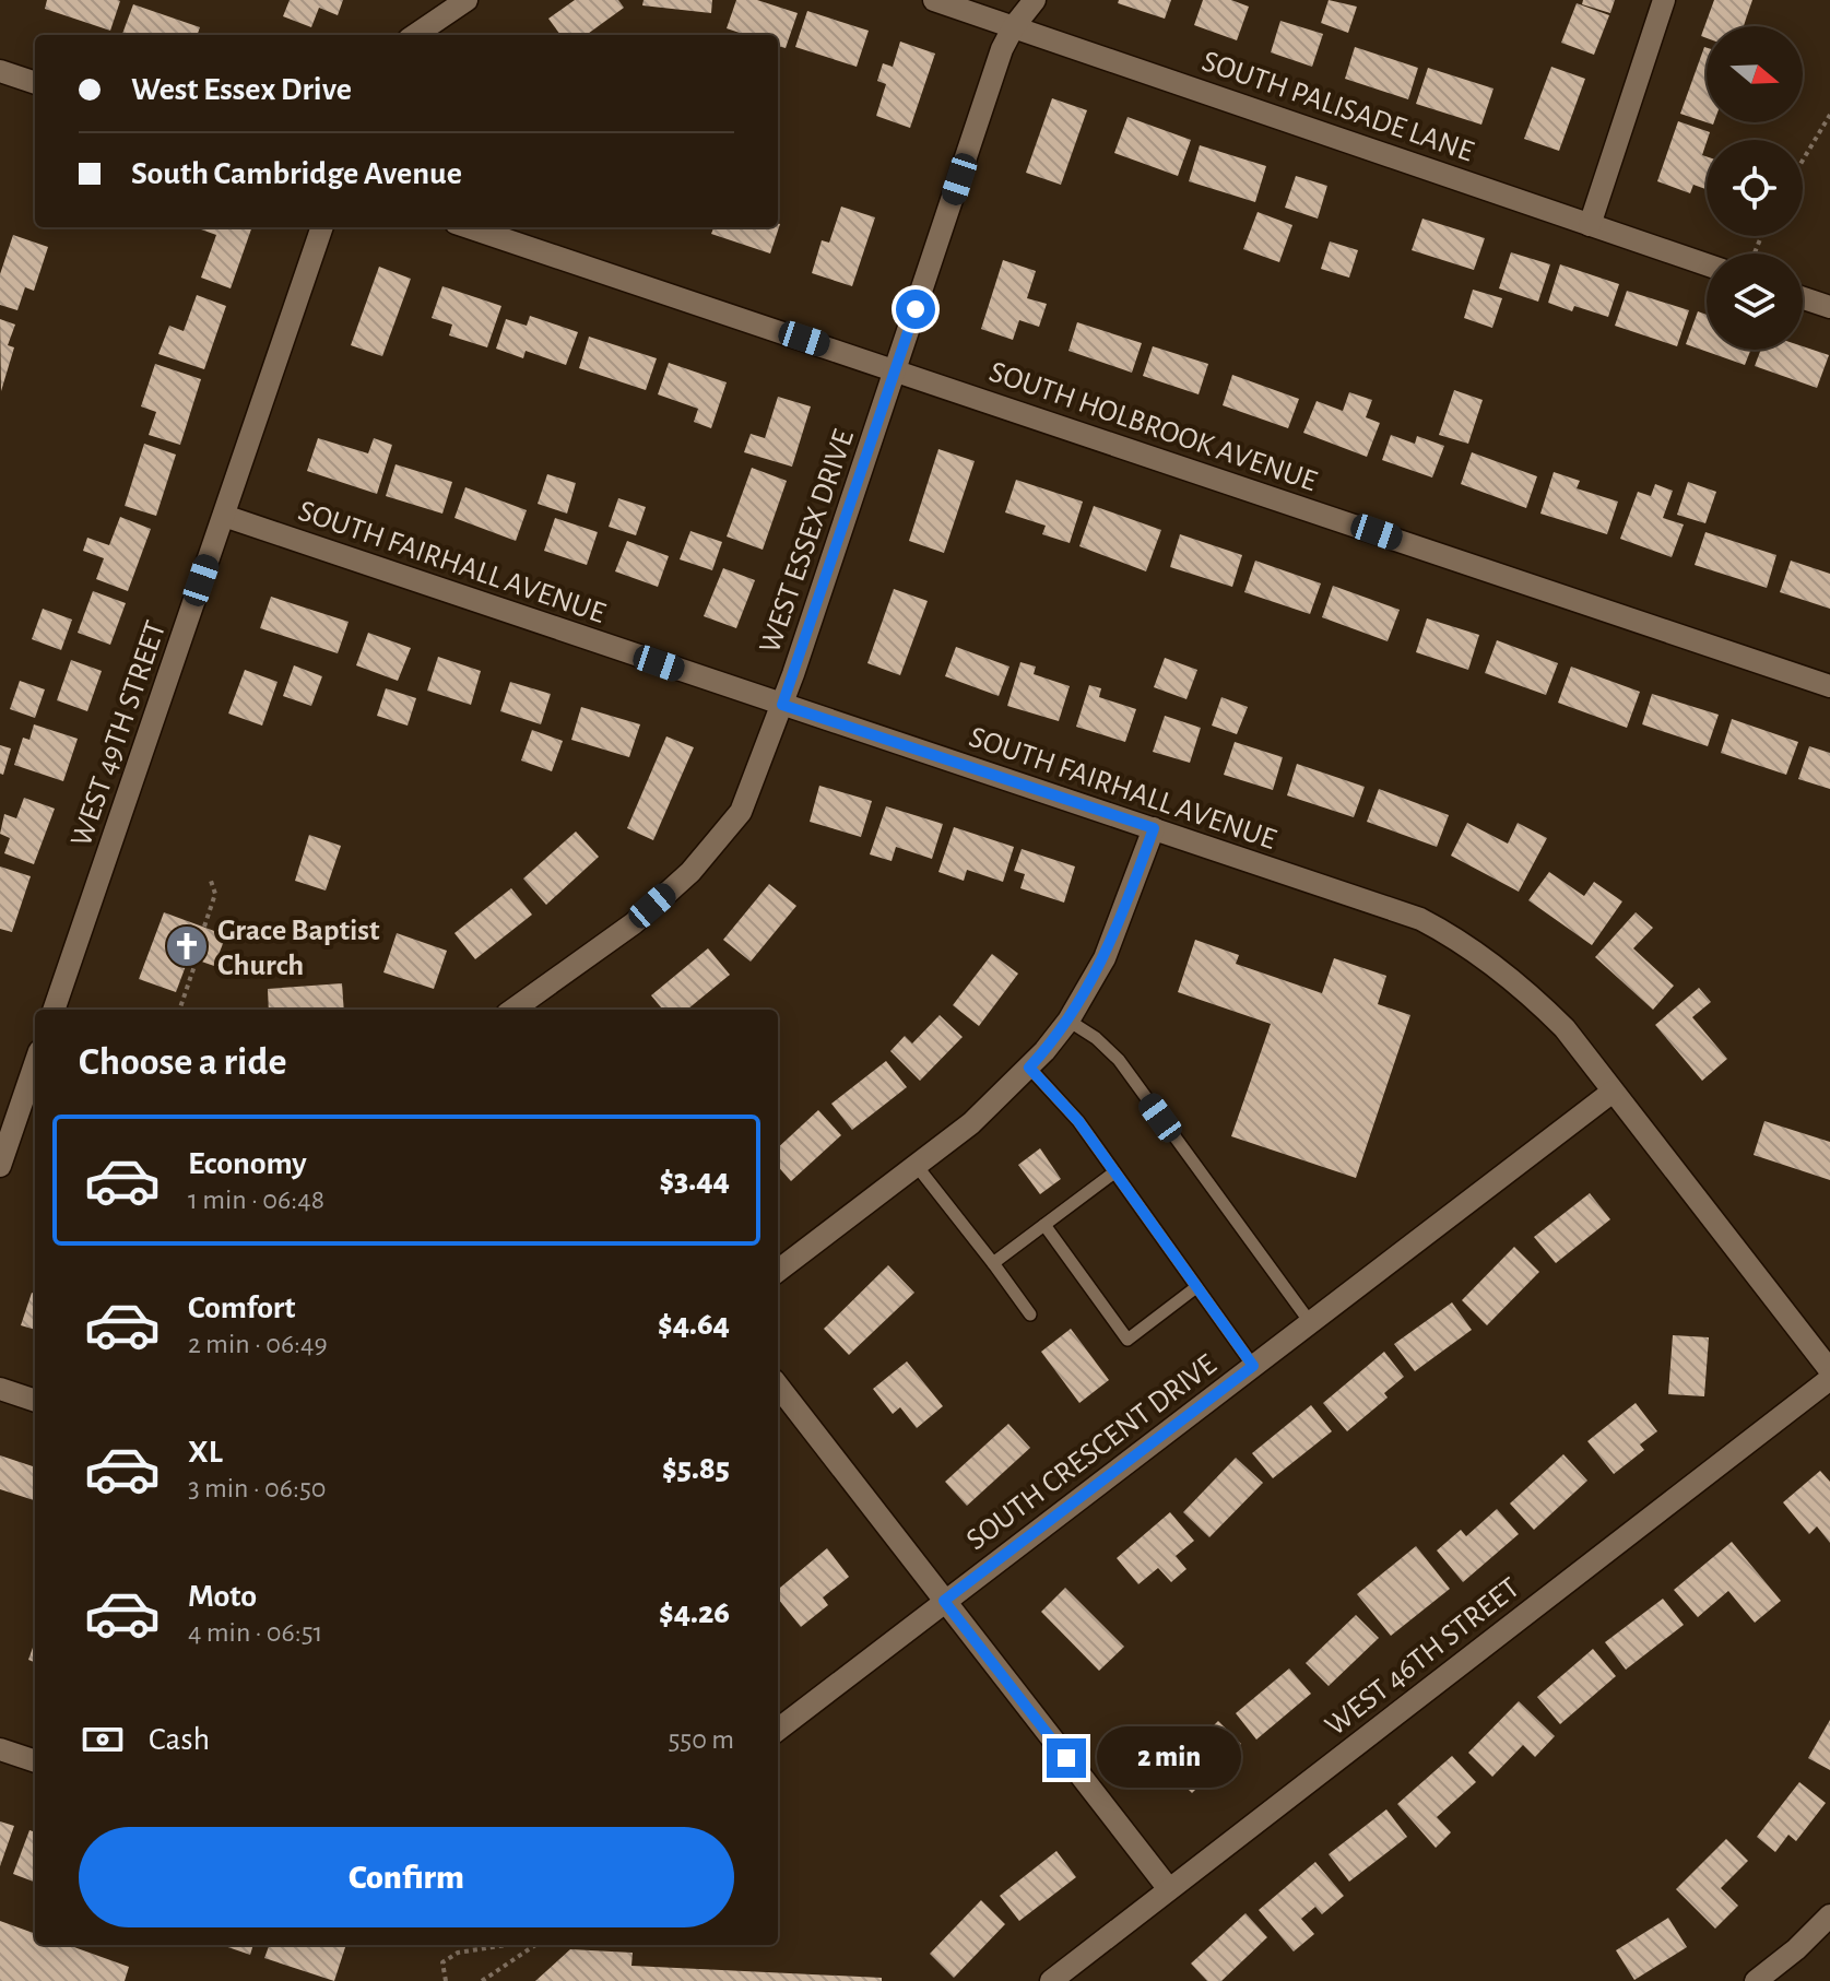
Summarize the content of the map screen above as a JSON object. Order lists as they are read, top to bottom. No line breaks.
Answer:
{"streets":{"street":["SOUTH PALISADE LANE","SOUTH HOLBROOK AVENUE","WEST ESSEX DRIVE","SOUTH FAIRHALL AVENUE","WEST 49TH STREET","SOUTH CRESCENT DRIVE","WEST 46TH STREET"]},"crossings":[["SOUTH PALISADE LANE","WEST ESSEX DRIVE"],["SOUTH HOLBROOK AVENUE","WEST ESSEX DRIVE"],["WEST ESSEX DRIVE","SOUTH FAIRHALL AVENUE"],["SOUTH FAIRHALL AVENUE","WEST 49TH STREET"],["SOUTH FAIRHALL AVENUE","SOUTH CRESCENT DRIVE"]],"places":{"church":["Grace Baptist Church"]},"north":"right","page":{"banner":["West Essex Drive","South Cambridge Avenue"],"heading":"Choose a ride","list":[{"name":"Economy","note":"1 min · 06:48","value":"$3.44"},{"name":"Comfort","note":"2 min · 06:49","value":"$4.64"},{"name":"XL","note":"3 min · 06:50","value":"$5.85"},{"name":"Moto","note":"4 min · 06:51","value":"$4.26"}],"pay":["Cash","550 m"],"bubble":"2 min","buttons":"Confirm"}}
